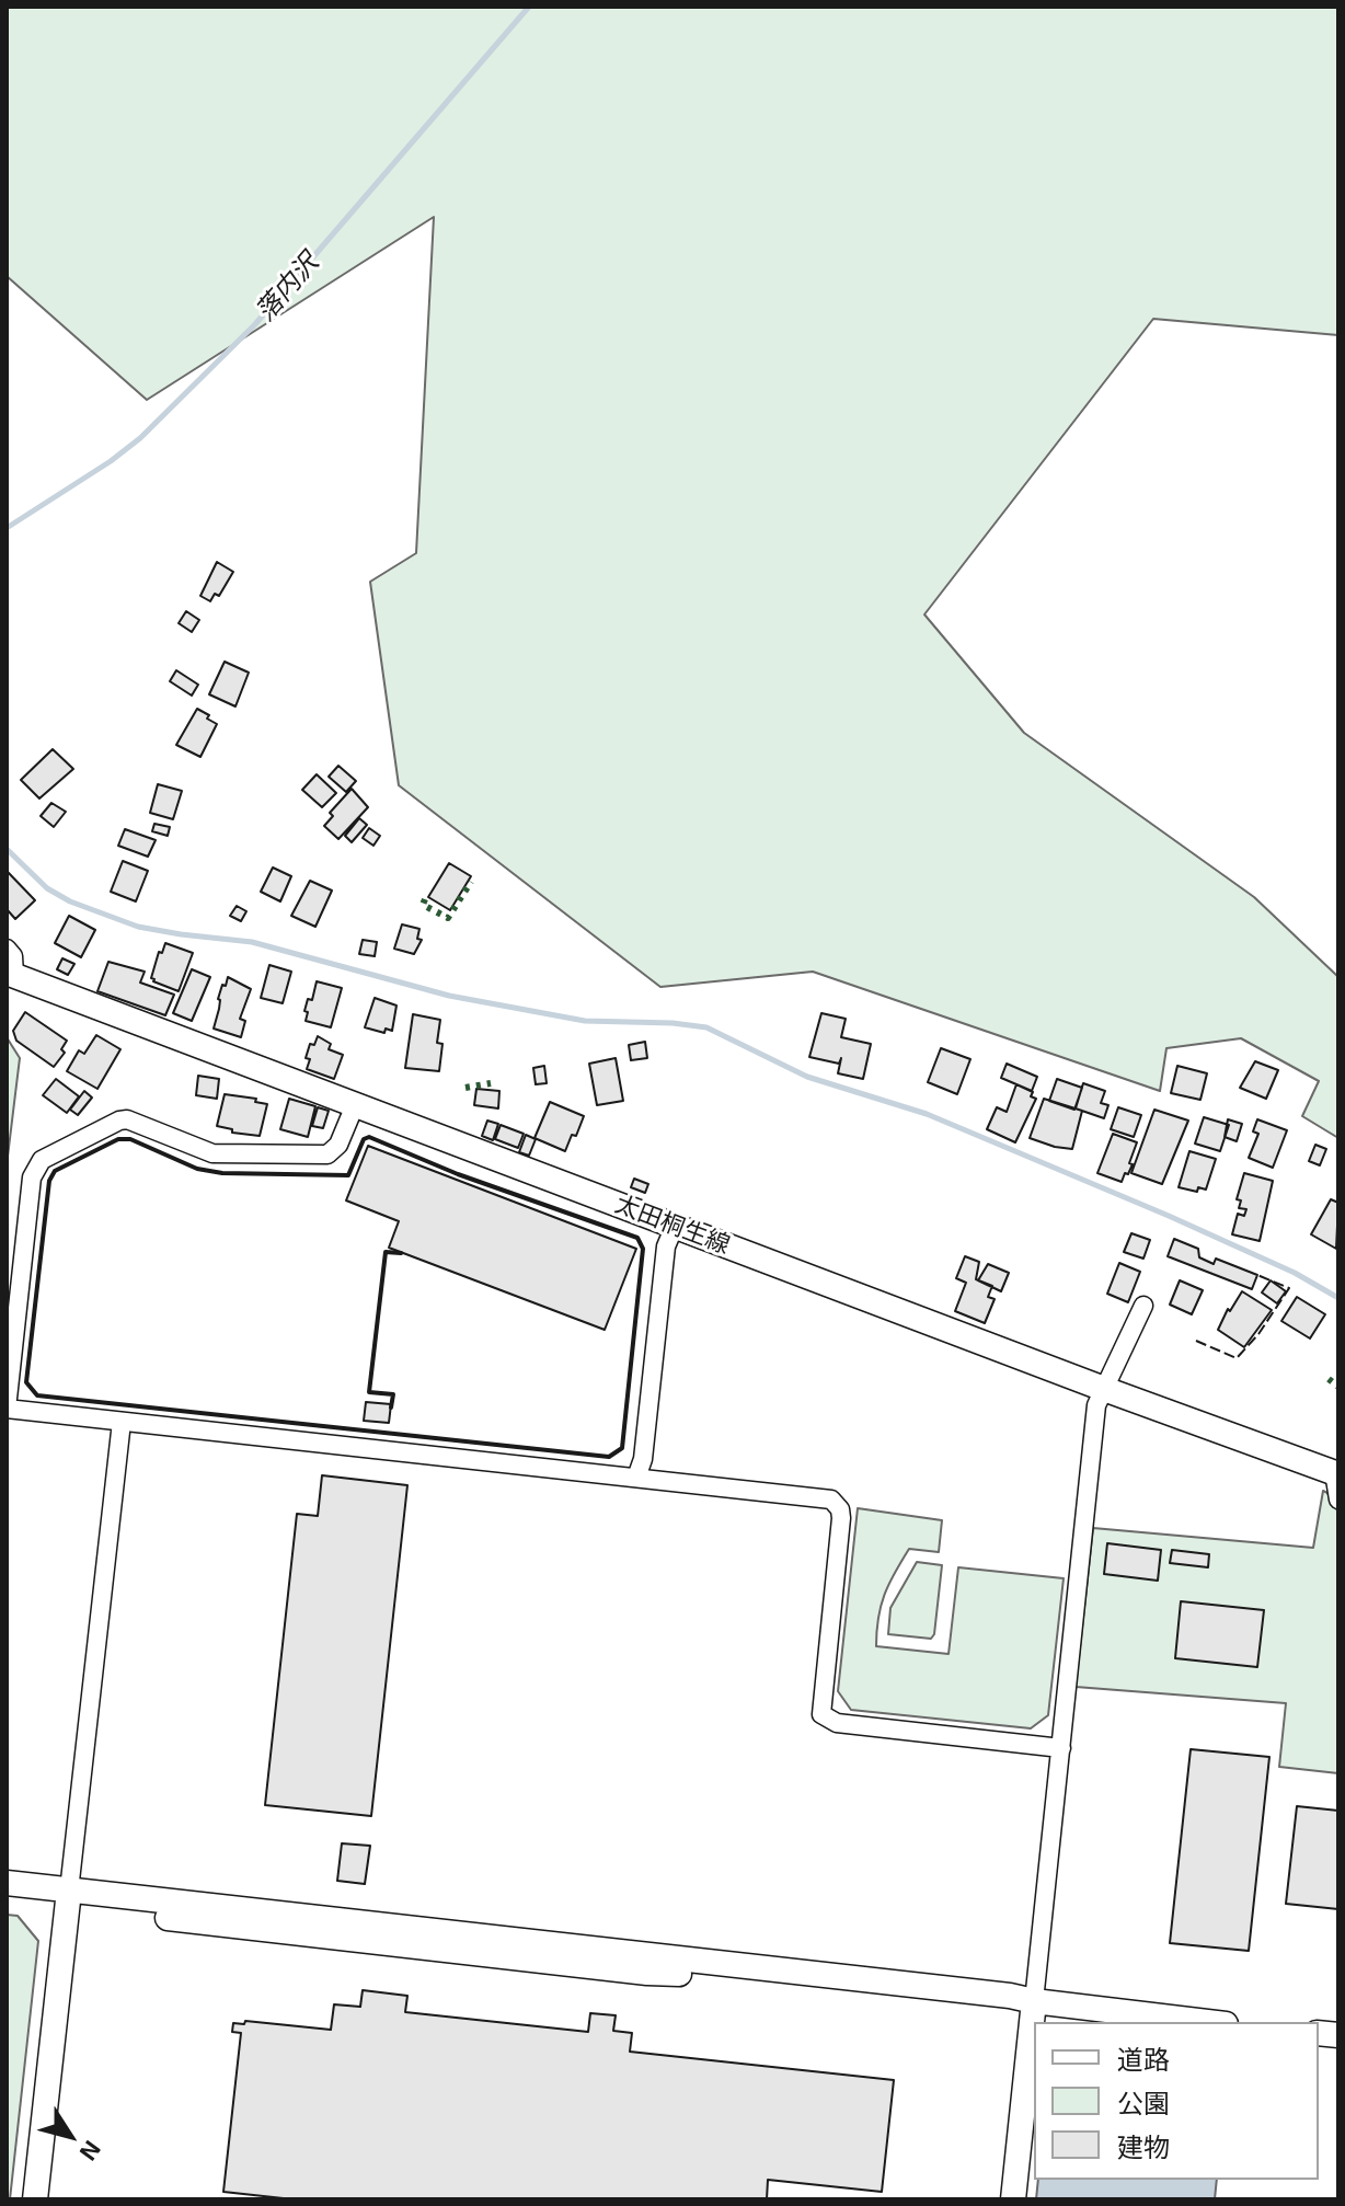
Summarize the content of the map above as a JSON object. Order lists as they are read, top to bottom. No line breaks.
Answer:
{"streets":{"street":["太田桐生線"]},"water":["落内沢"],"legend":["道路","公園","建物"],"north":"bottom right"}
